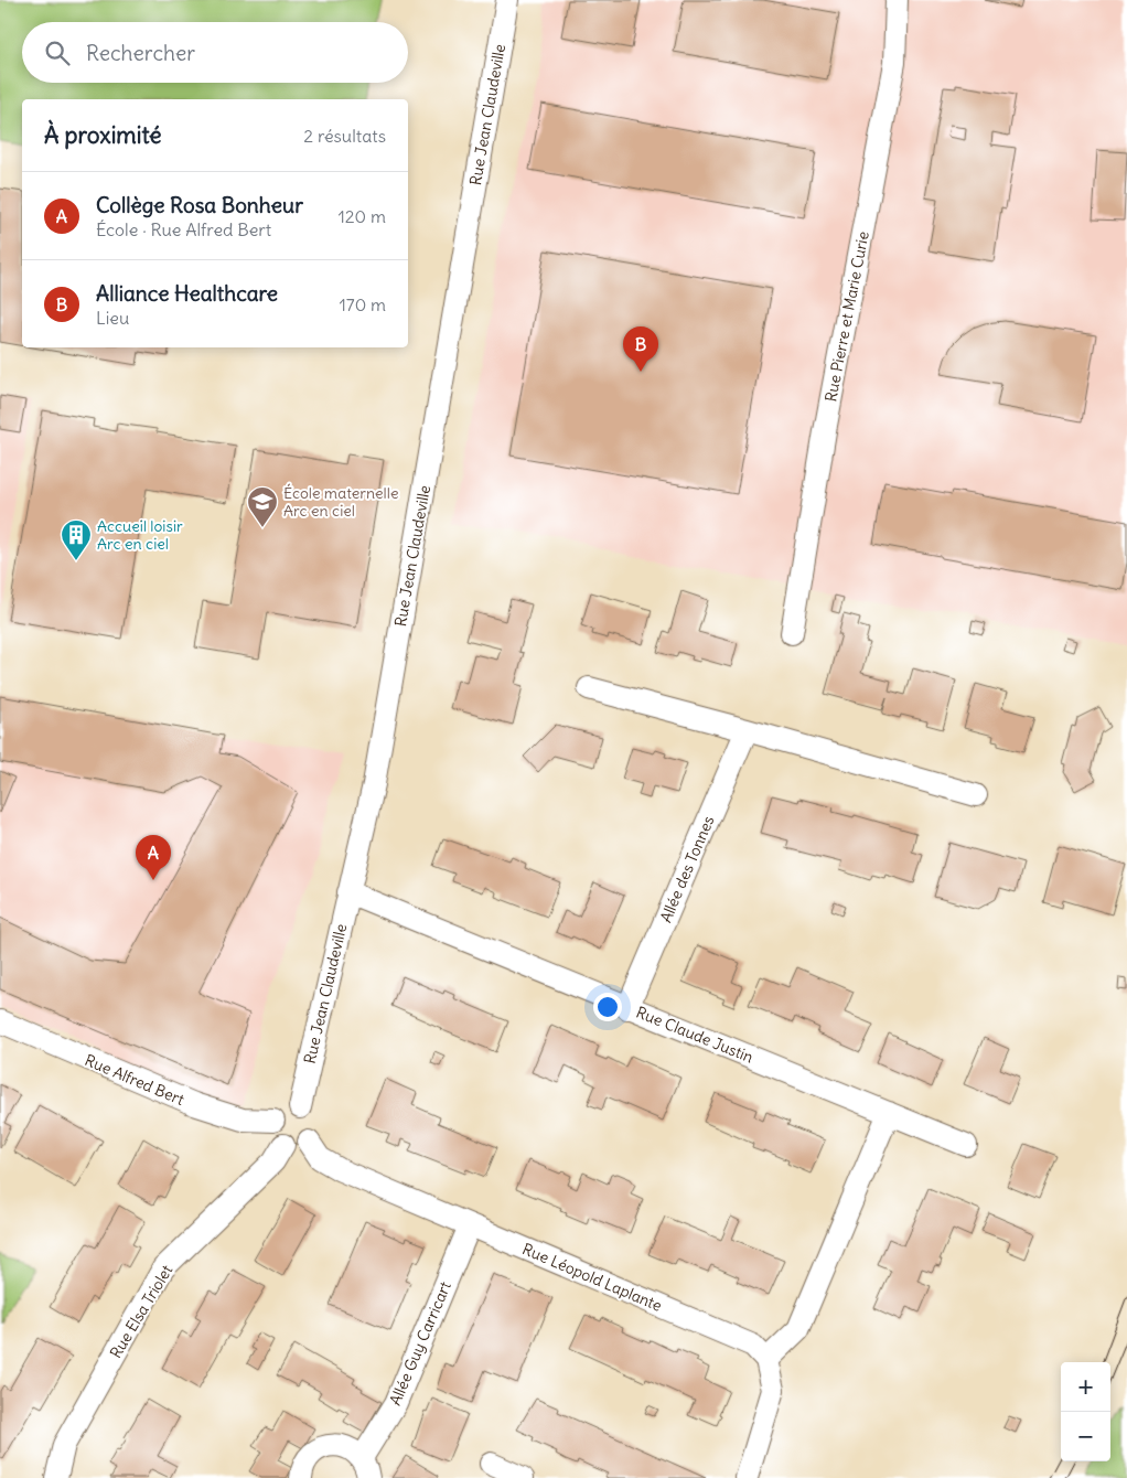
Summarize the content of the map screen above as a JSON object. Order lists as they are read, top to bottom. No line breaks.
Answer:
{"streets":{"street":["Rue Jean Claudeville","Rue Pierre et Marie Curie","Allée des Tonnes","Rue Claude Justin","Rue Alfred Bert","Rue Léopold Laplante","Rue Elsa Triolet","Allée Guy Carricart"]},"crossings":[["Rue Jean Claudeville","Rue Claude Justin"],["Rue Jean Claudeville","Rue Alfred Bert"],["Rue Jean Claudeville","Rue Léopold Laplante"],["Rue Jean Claudeville","Rue Elsa Triolet"],["Allée des Tonnes","Rue Claude Justin"],["Rue Alfred Bert","Rue Léopold Laplante"],["Rue Alfred Bert","Rue Elsa Triolet"],["Rue Léopold Laplante","Rue Elsa Triolet"],["Rue Léopold Laplante","Allée Guy Carricart"]],"places":{"school or university":["École maternelle Arc en ciel"],"building":["Accueil loisir Arc en ciel"]},"page":{"search":"Rechercher","heading":["À proximité","2 résultats"],"list":[{"mark":"A","name":"Collège Rosa Bonheur","note":"École · Rue Alfred Bert","value":"120 m"},{"mark":"B","name":"Alliance Healthcare","note":"Lieu","value":"170 m"}],"pins":["B","A"],"map_buttons":["+","−"]}}
